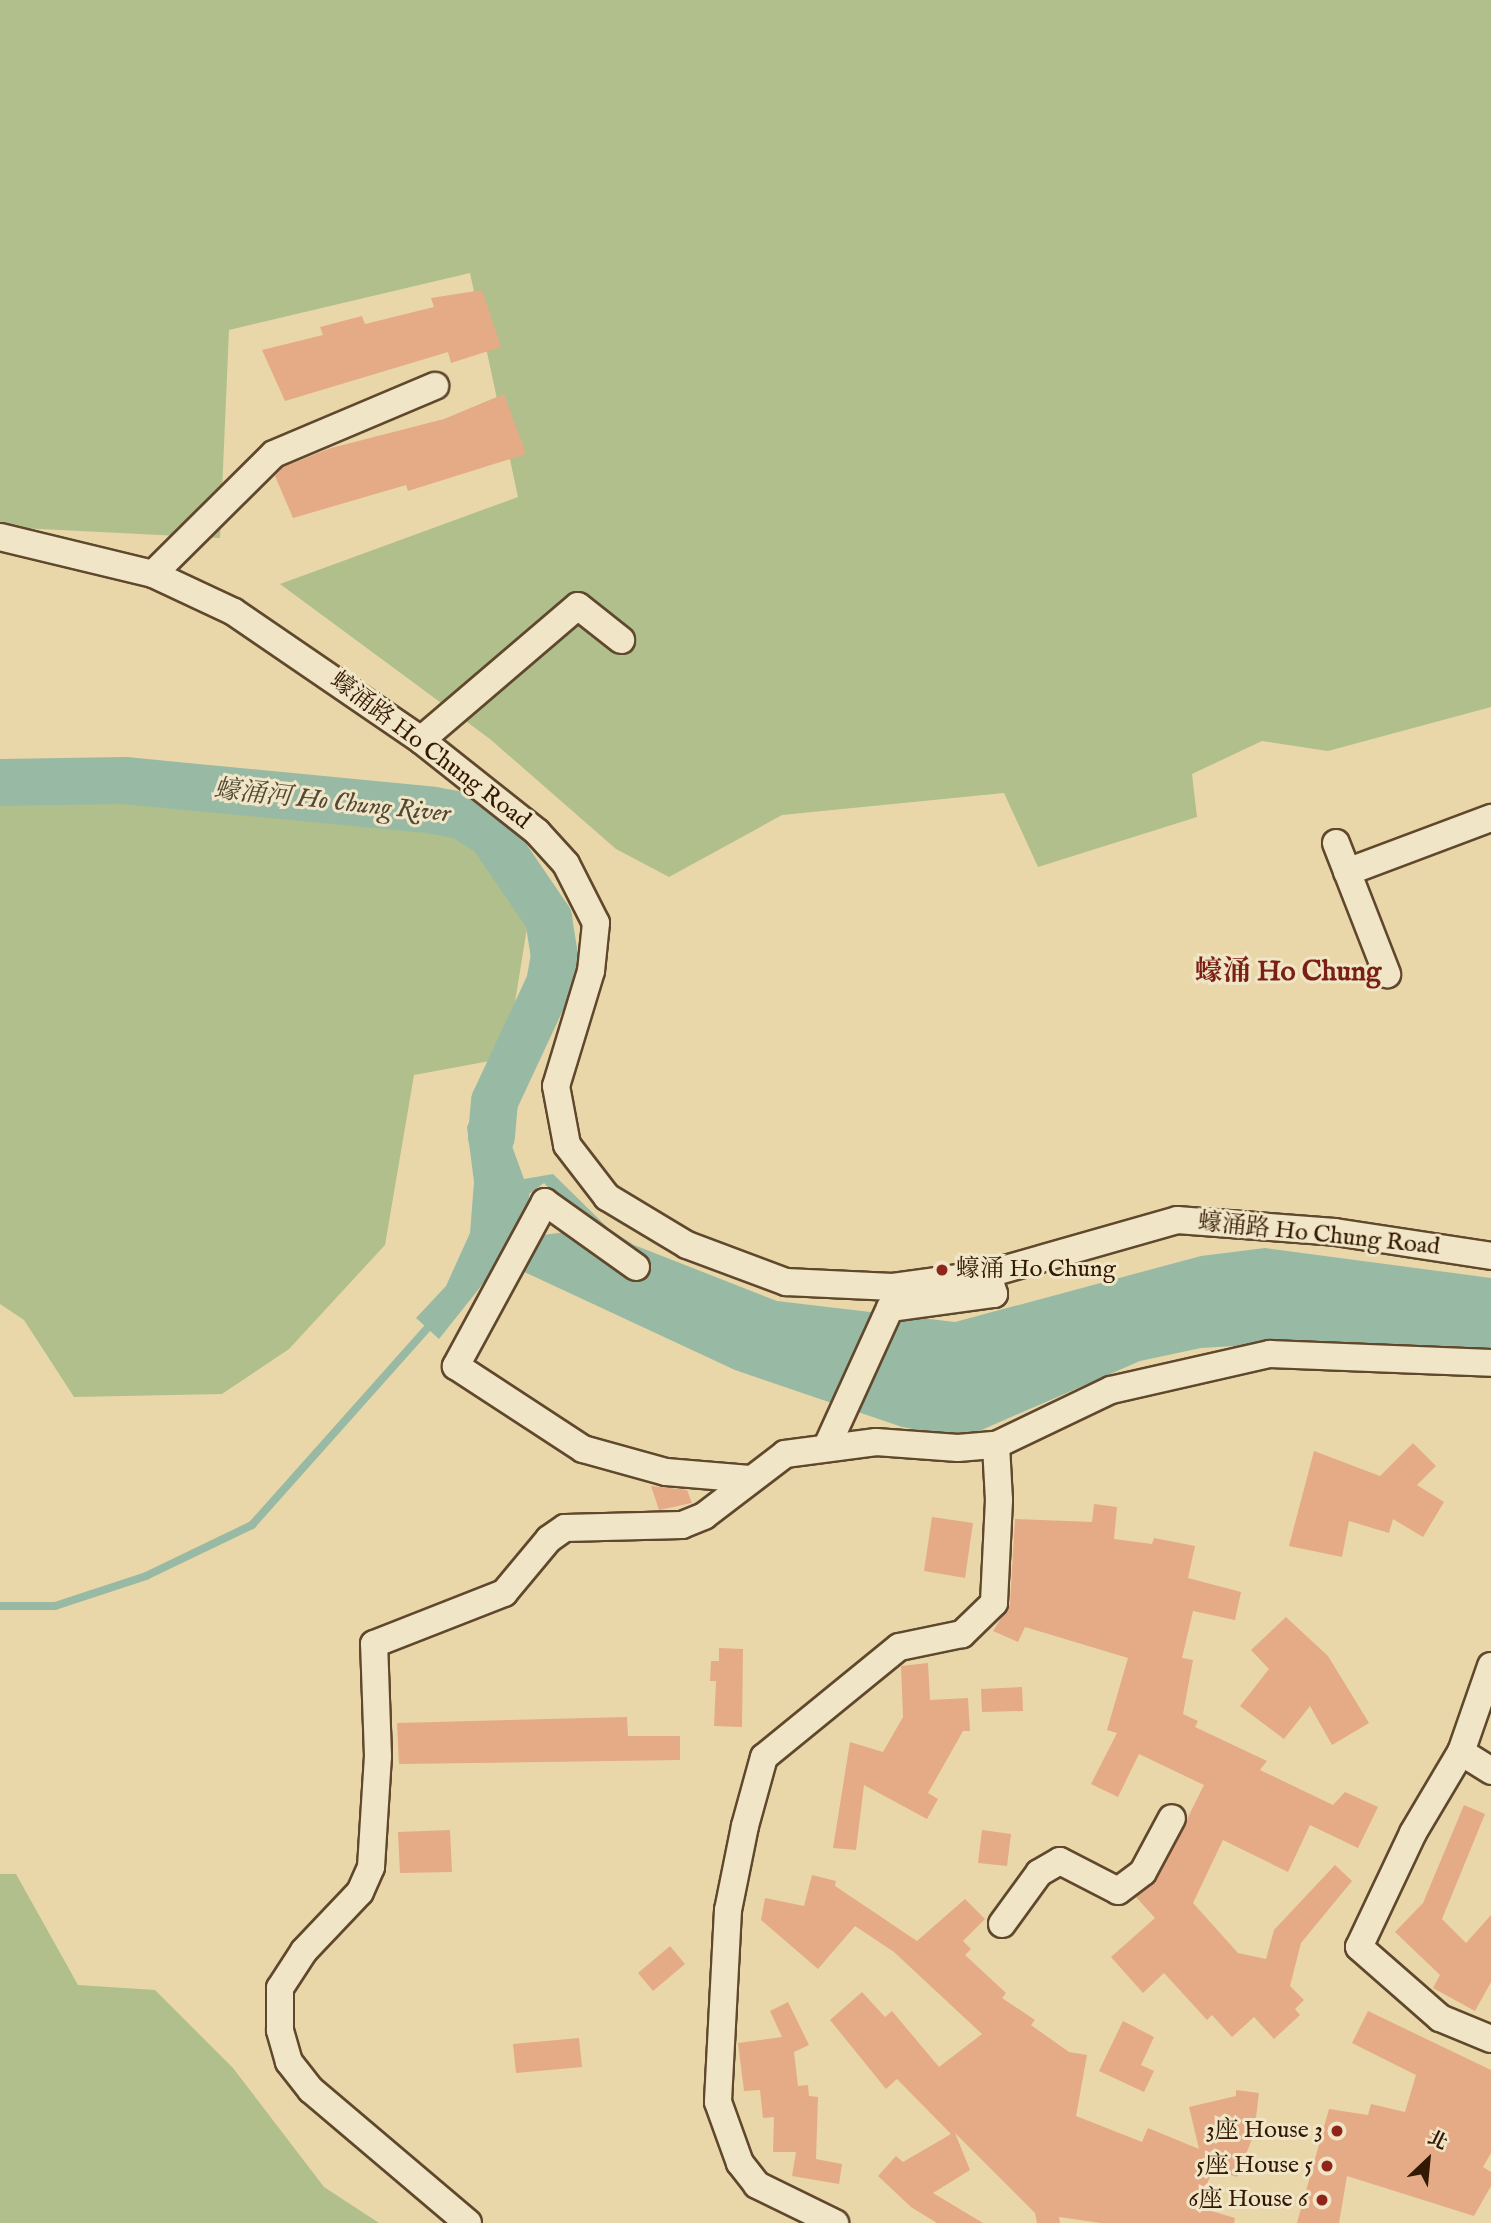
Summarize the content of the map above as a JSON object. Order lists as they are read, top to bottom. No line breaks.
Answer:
{"streets":{"street":["蠔涌路 Ho Chung Road"]},"districts":["蠔涌 Ho Chung"],"water":["蠔涌河 Ho Chung River"],"places":["蠔涌 Ho Chung","3座 House 3","5座 House 5","6座 House 6"],"north":"top right"}
